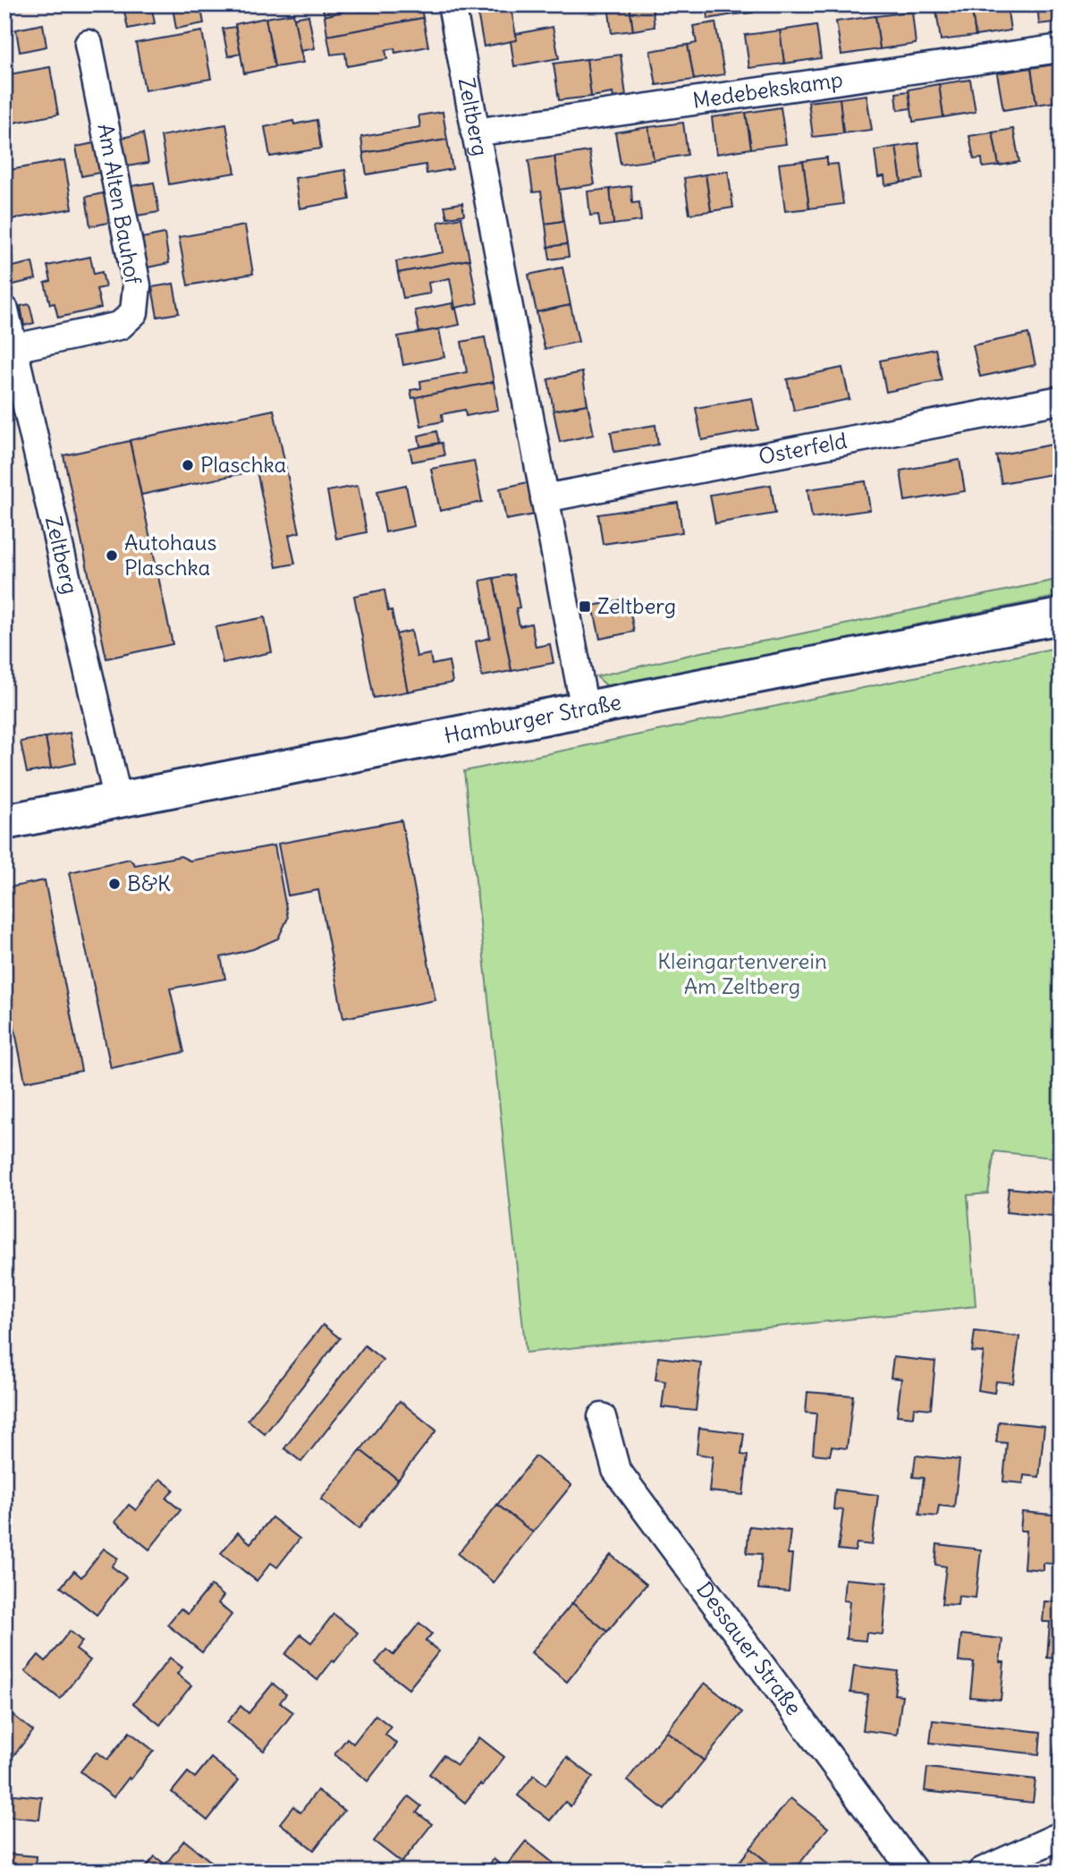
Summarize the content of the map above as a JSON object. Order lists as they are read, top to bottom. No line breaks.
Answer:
{"streets":{"main road":["Hamburger Straße"],"street":["Medebekskamp","Zeltberg","Am Alten Bauhof","Osterfeld","Dessauer Straße"]},"crossings":[["Medebekskamp","Zeltberg"],["Zeltberg","Am Alten Bauhof"],["Zeltberg","Osterfeld"],["Zeltberg","Hamburger Straße"]],"parks":["Kleingartenverein Am Zeltberg"],"places":{"other":["Plaschka","Autohaus Plaschka","B&K"],"transit":["Zeltberg"]}}
